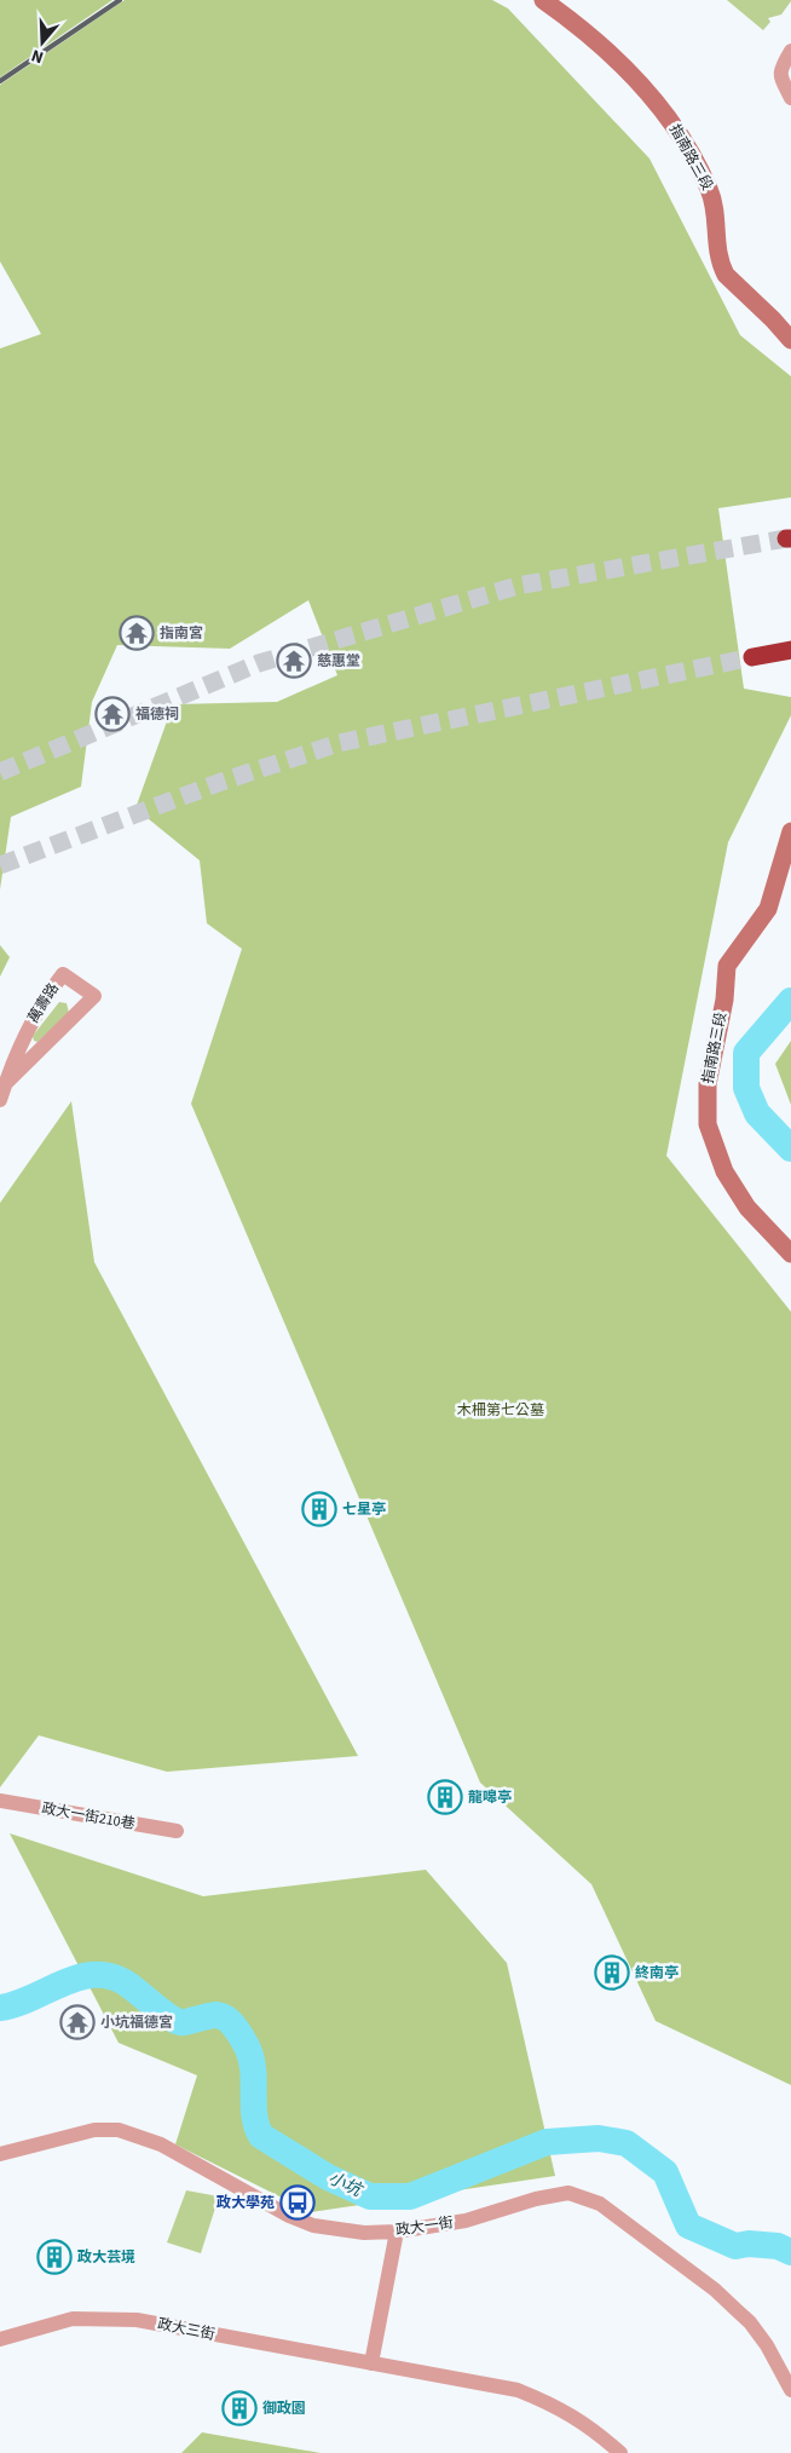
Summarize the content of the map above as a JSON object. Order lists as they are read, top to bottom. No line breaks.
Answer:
{"streets":{"street":["指南路三段","萬壽路","政大一街210巷","政大一街","政大三街"]},"water":["小坑"],"parks":["木柵第七公墓"],"places":{"temple":["指南宮","慈惠堂","福德祠","小坑福德宮"],"building":["七星亭","龍嗥亭","終南亭","政大芸境","御政園"],"bus stop":["政大學苑"]},"north":"bottom"}
